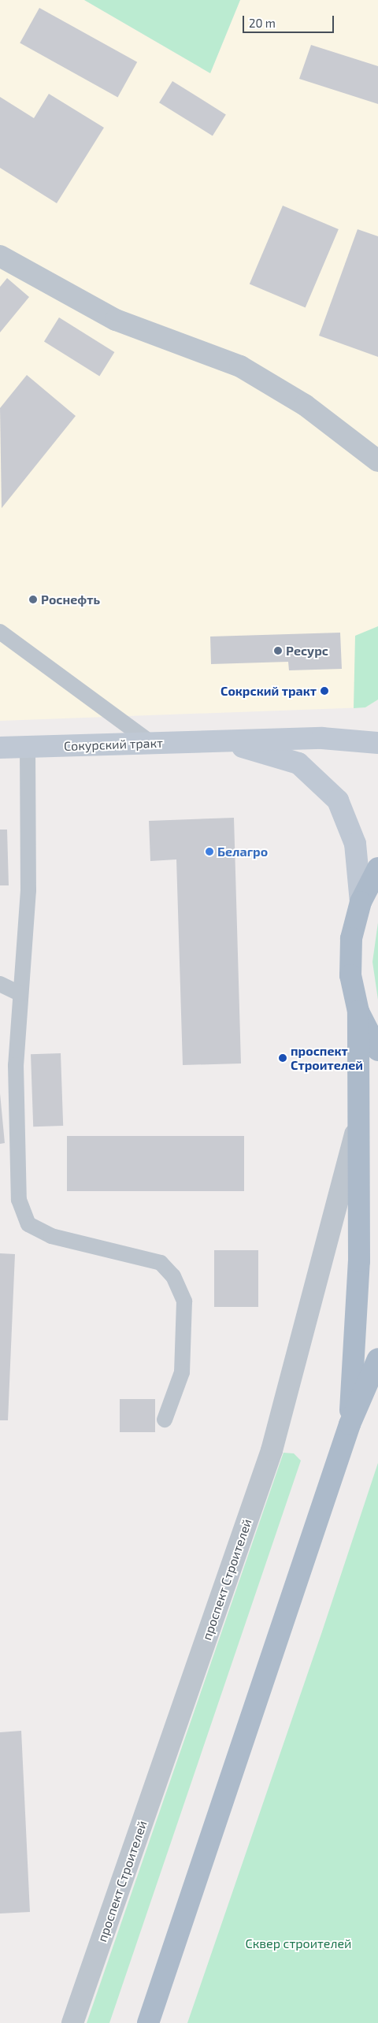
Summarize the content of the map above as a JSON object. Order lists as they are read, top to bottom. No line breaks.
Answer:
{"streets":{"main road":["проспект Строителей"],"street":["Сокурский тракт"]},"parks":["Cквер cтроителей"],"places":["Роснефть","Ресурс","Сокрский тракт","Белагро","проспект Строителей"],"scale_bar":"20 m"}
